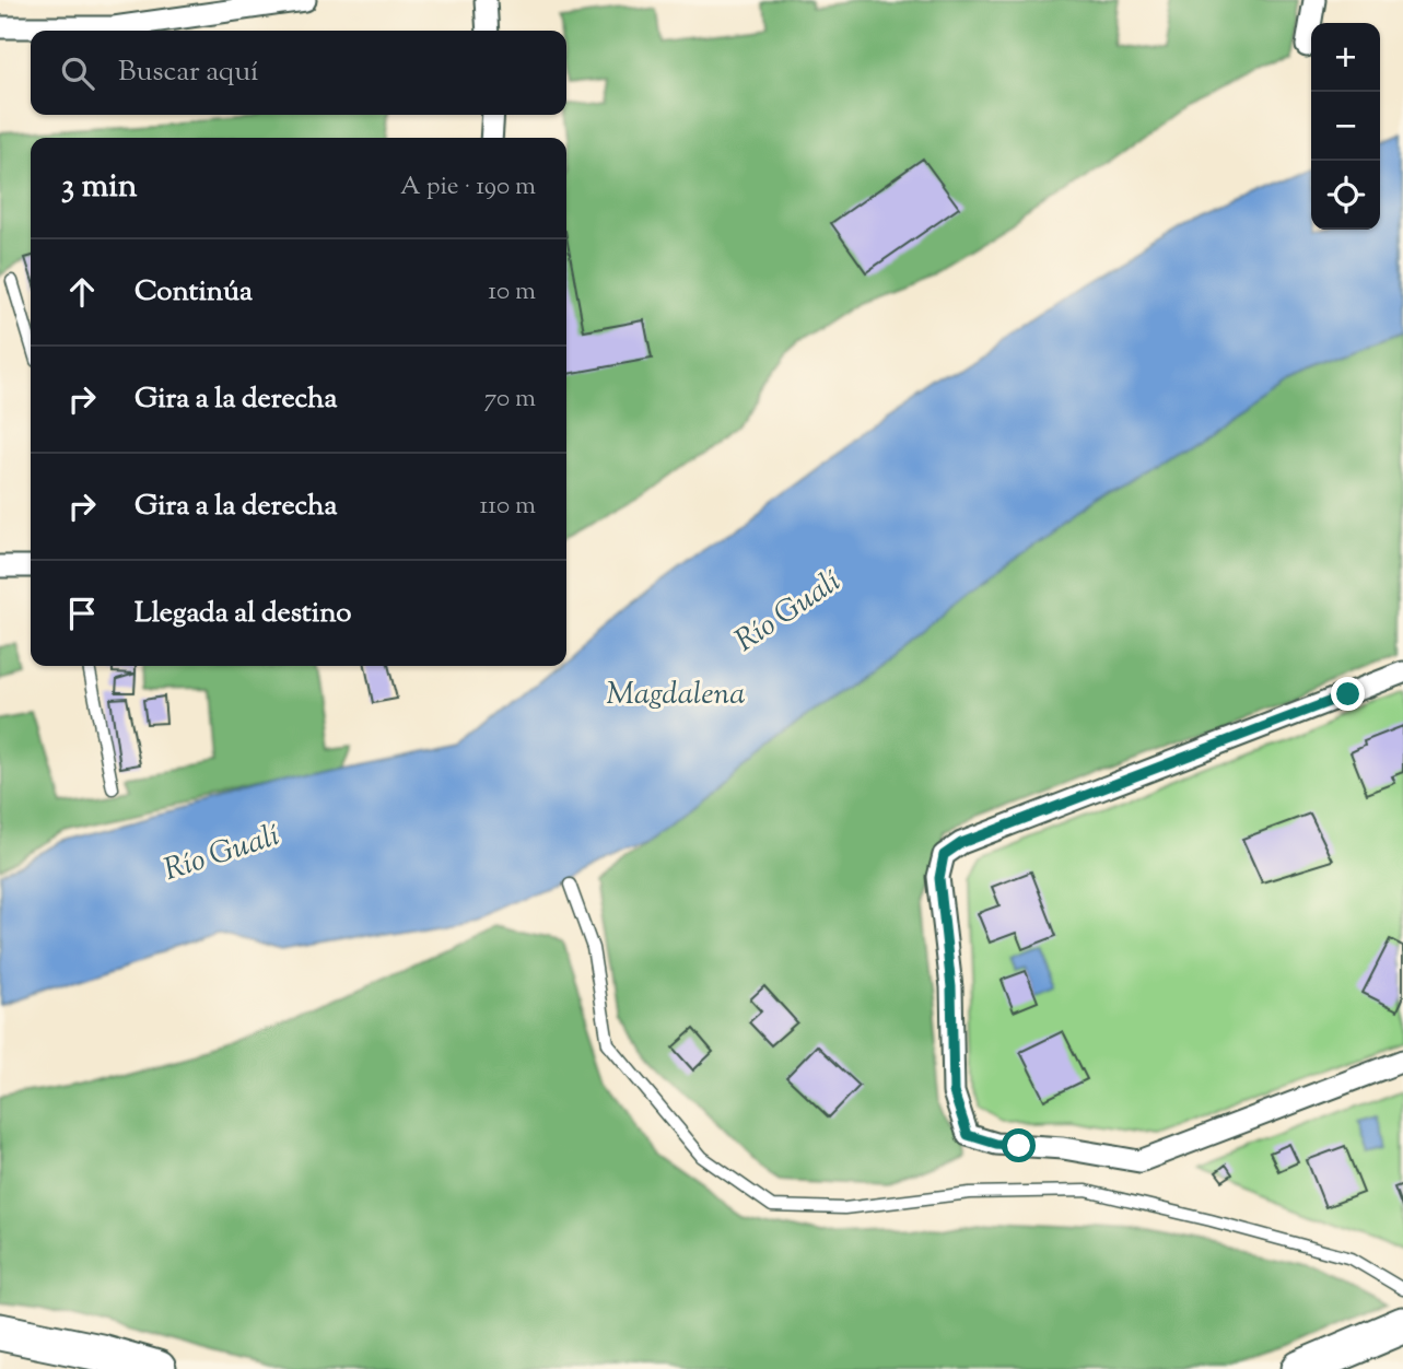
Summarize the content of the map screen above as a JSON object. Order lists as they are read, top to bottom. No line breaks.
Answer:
{"water":["Río Gualí","Magdalena"],"page":{"map_buttons":["+","−"],"search":"Buscar aquí","heading":["3 min","A pie · 190 m"],"list":[["Continúa","10 m"],["Gira a la derecha","70 m"],["Gira a la derecha","110 m"],"Llegada al destino"]}}
